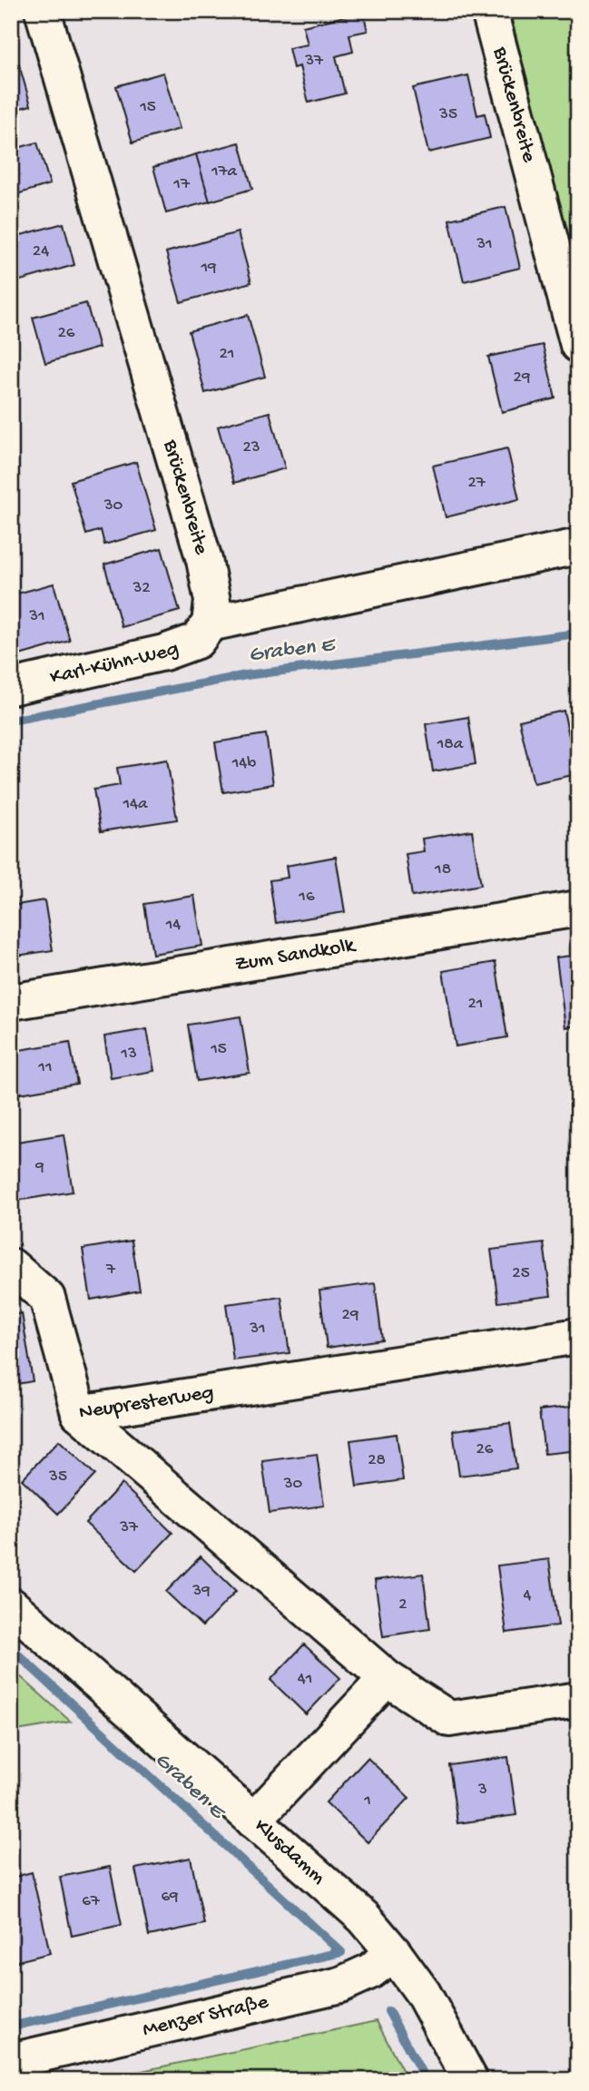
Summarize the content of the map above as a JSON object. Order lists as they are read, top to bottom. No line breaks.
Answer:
{"streets":{"street":["Brückenbreite","Karl-Kühn-Weg","Zum Sandkolk","Neupresterweg","Klusdamm","Menzer Straße"]},"crossings":[["Brückenbreite","Karl-Kühn-Weg"],["Klusdamm","Menzer Straße"]],"water":["Graben E"],"house_numbers":["37","15","35","17a","17","31","24","19","26","21","29","23","27","30","32","31","18a","14b","14a","18","16","14","21","15","13","11","9","7","25","29","31","26","28","35","30","37","39","4","2","41","3","1","69","67"]}
